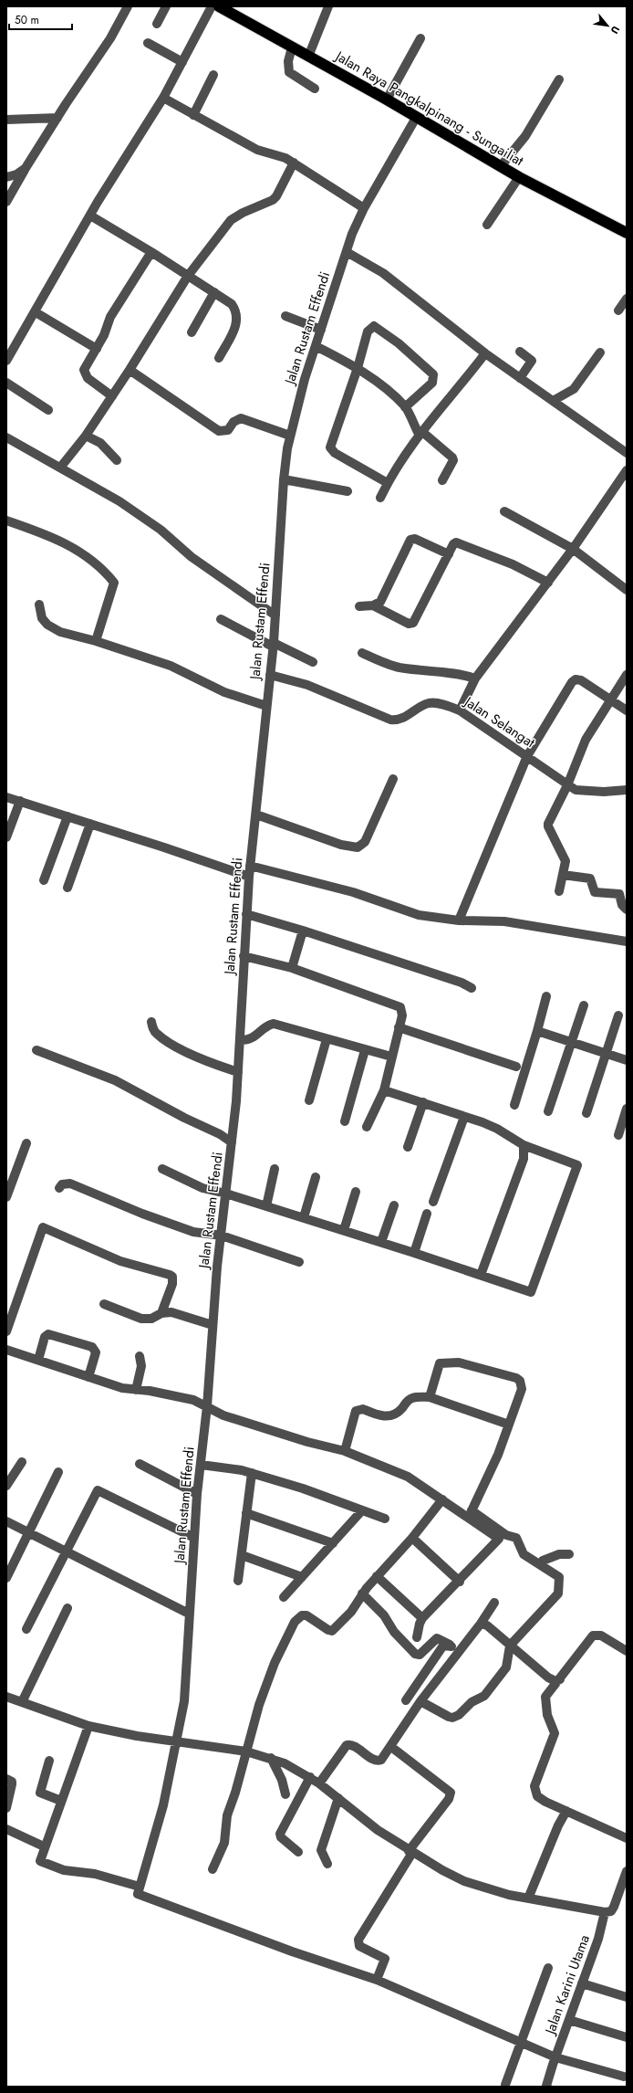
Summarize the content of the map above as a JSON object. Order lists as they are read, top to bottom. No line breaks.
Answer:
{"streets":{"highway":["Jalan Raya Pangkalpinang - Sungailiat"],"street":["Jalan Rustam Effendi","Jalan Selangat","Jalan Karini Utama"]},"crossings":[["Jalan Raya Pangkalpinang - Sungailiat","Jalan Rustam Effendi"],["Jalan Rustam Effendi","Jalan Selangat"]],"scale_bar":"50 m","north":"bottom right"}
